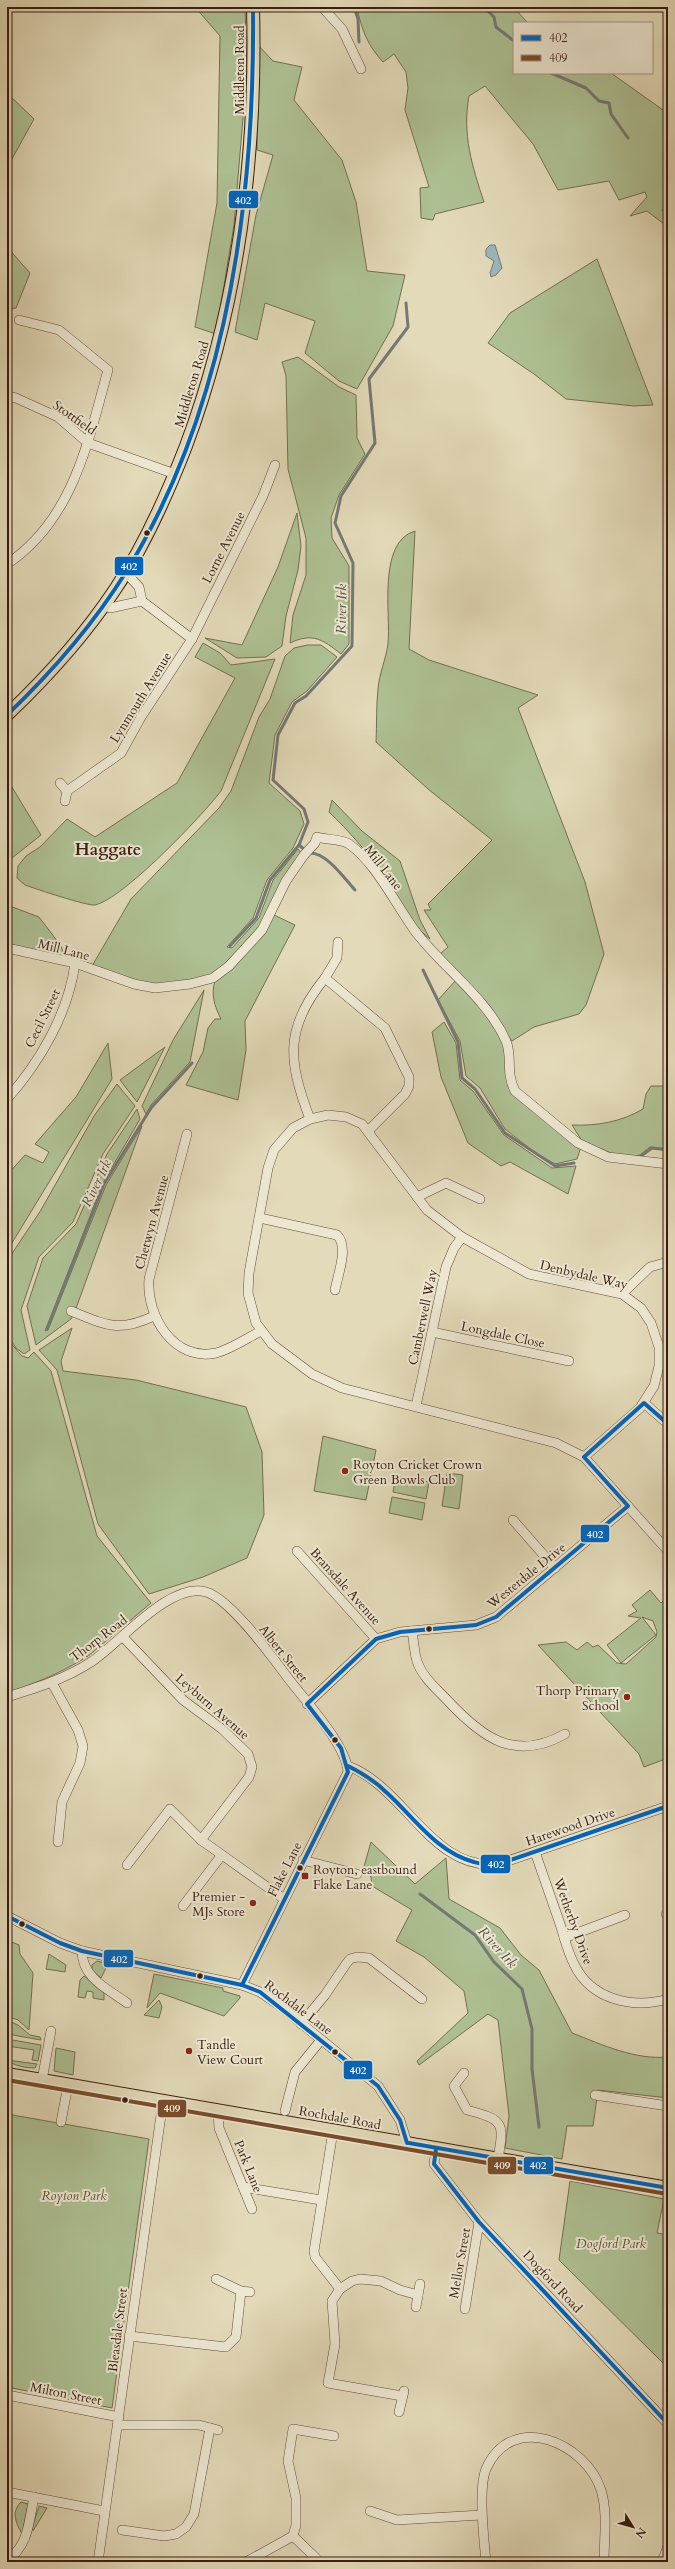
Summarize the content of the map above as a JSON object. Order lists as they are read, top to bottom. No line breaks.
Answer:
{"streets":{"main road":["Middleton Road","Rochdale Road"],"street":["Stottfield","Lorne Avenue","Lynmouth Avenue","Mill Lane","Cecil Street","Chetwyn Avenue","Denbydale Way","Camberwell Way","Longdale Close","Westerdale Drive","Bransdale Avenue","Thorp Road","Albert Street","Leyburn Avenue","Harewood Drive","Flake Lane","Wetherby Drive","Rochdale Lane","Park Lane","Mellor Street","Dogford Road","Bleasdale Street","Milton Street"]},"crossings":[["Middleton Road","Stottfield"],["Lorne Avenue","Lynmouth Avenue"],["Mill Lane","Cecil Street"],["Chetwyn Avenue","Denbydale Way"],["Denbydale Way","Camberwell Way"],["Camberwell Way","Longdale Close"],["Westerdale Drive","Bransdale Avenue"],["Thorp Road","Albert Street"],["Thorp Road","Leyburn Avenue"],["Albert Street","Harewood Drive"],["Albert Street","Flake Lane"],["Harewood Drive","Flake Lane"],["Harewood Drive","Wetherby Drive"],["Flake Lane","Rochdale Lane"],["Rochdale Lane","Rochdale Road"],["Rochdale Road","Park Lane"],["Rochdale Road","Dogford Road"],["Rochdale Road","Bleasdale Street"],["Mellor Street","Dogford Road"],["Bleasdale Street","Milton Street"]],"districts":["Haggate"],"water":["River Irk"],"parks":["Royton Park","Dogford Park"],"places":{"other":["Royton Cricket Crown Green Bowls Club","Thorp Primary School","Premier - MJs Store","Tandle View Court"],"transit":["Royton, eastbound Flake Lane"]},"lines":["transit line 402","transit line 409"],"legend":["402","409"],"north":"bottom right"}
